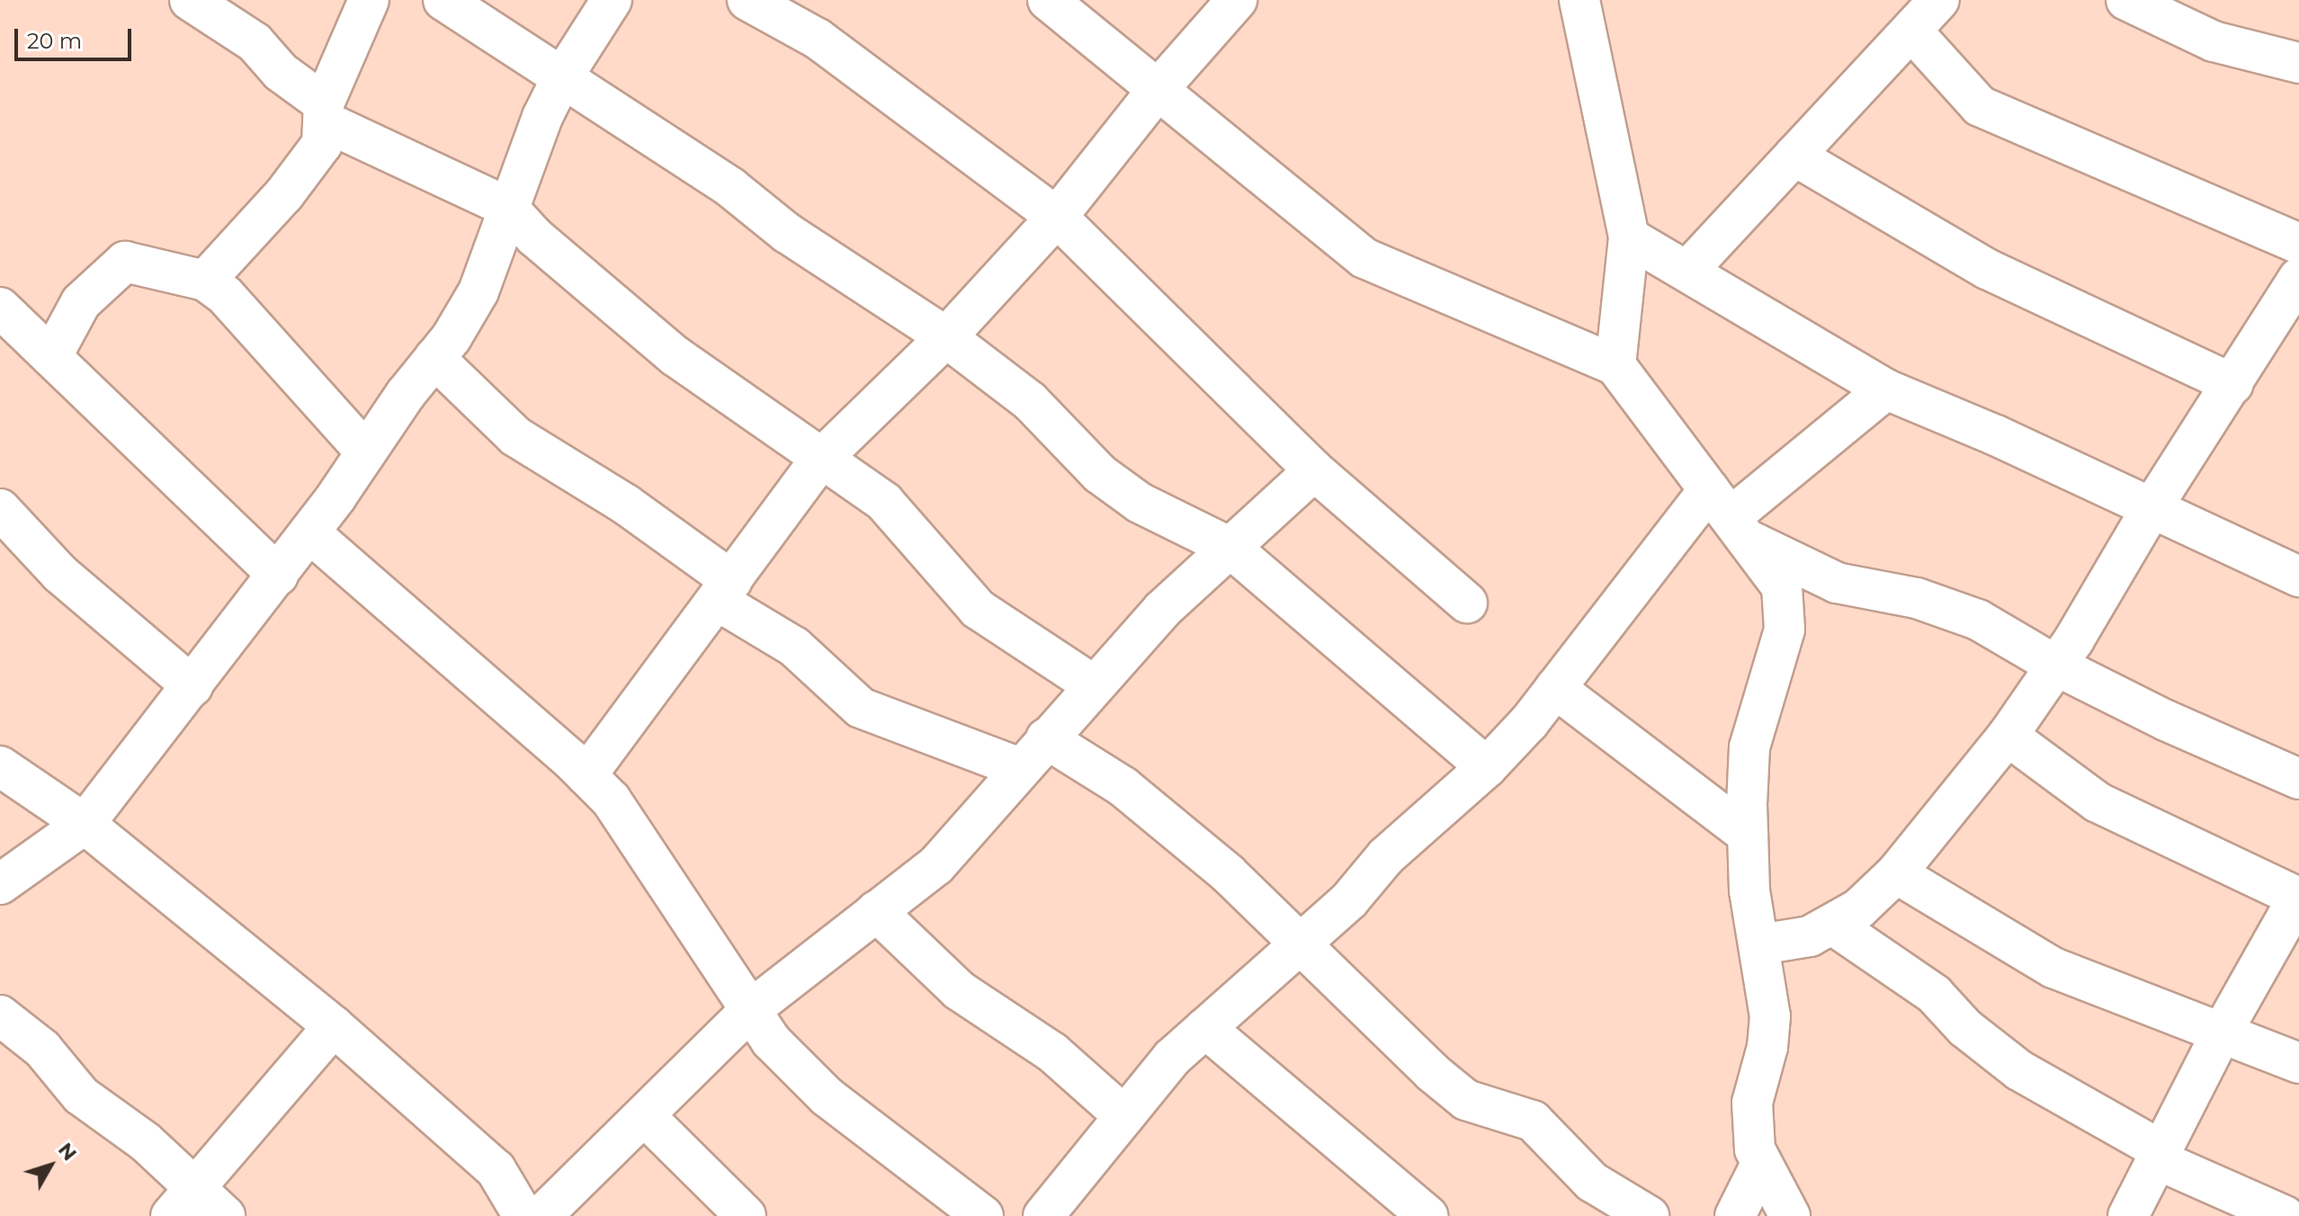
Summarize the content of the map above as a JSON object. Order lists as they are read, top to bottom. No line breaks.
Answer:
{"scale_bar":"20 m","north":"top right"}
